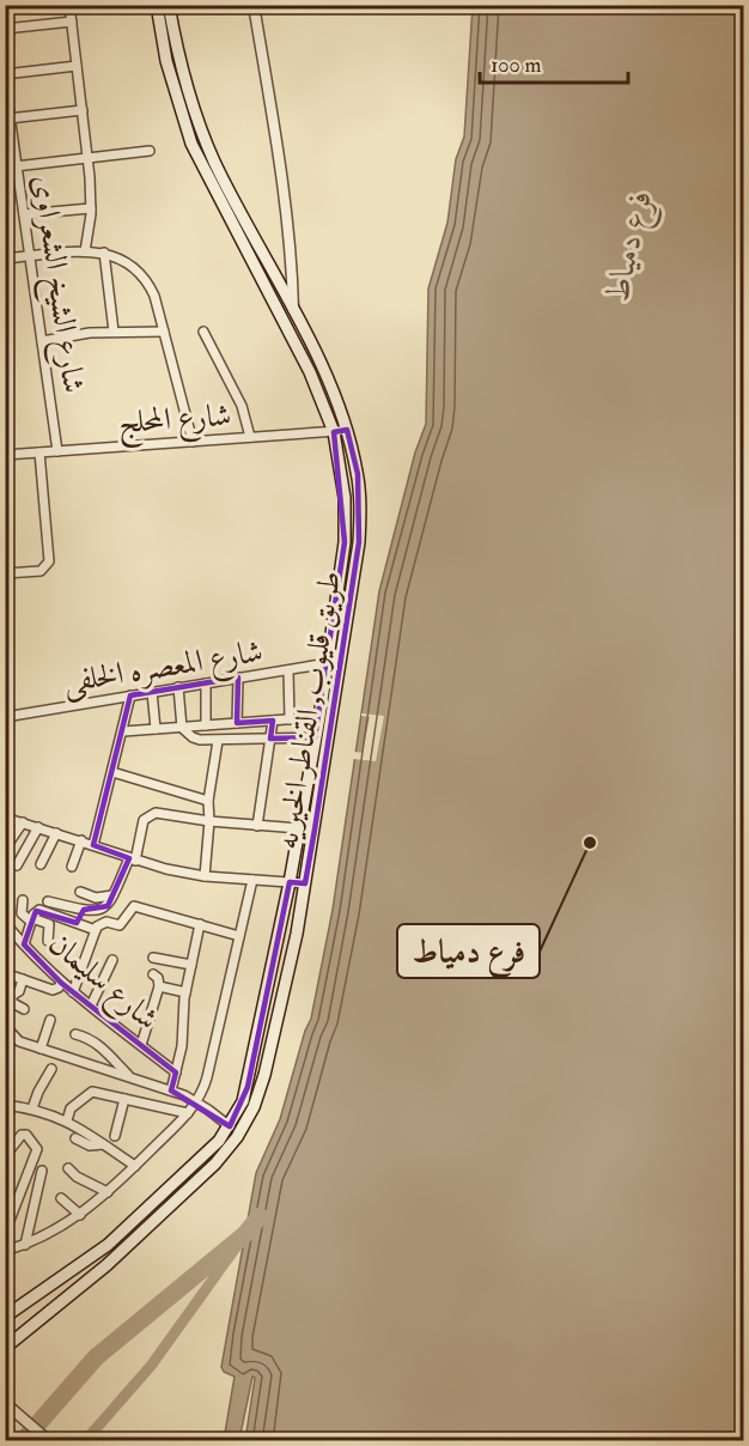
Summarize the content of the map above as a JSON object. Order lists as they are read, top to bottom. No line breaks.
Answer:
{"streets":{"main road":["طريق قليوب, القناطر الخيريه"],"street":["شارع الشيخ الشعراوى","شارع المحلج","شارع المعصره الخلفى","شارع سليمان"]},"crossings":[["شارع الشيخ الشعراوى","شارع المحلج"],["شارع المحلج","طريق قليوب, القناطر الخيريه"],["شارع المعصره الخلفى","طريق قليوب, القناطر الخيريه"]],"water":["فرع دمياط"],"places":["فرع دمياط"],"scale_bar":"100 m"}
